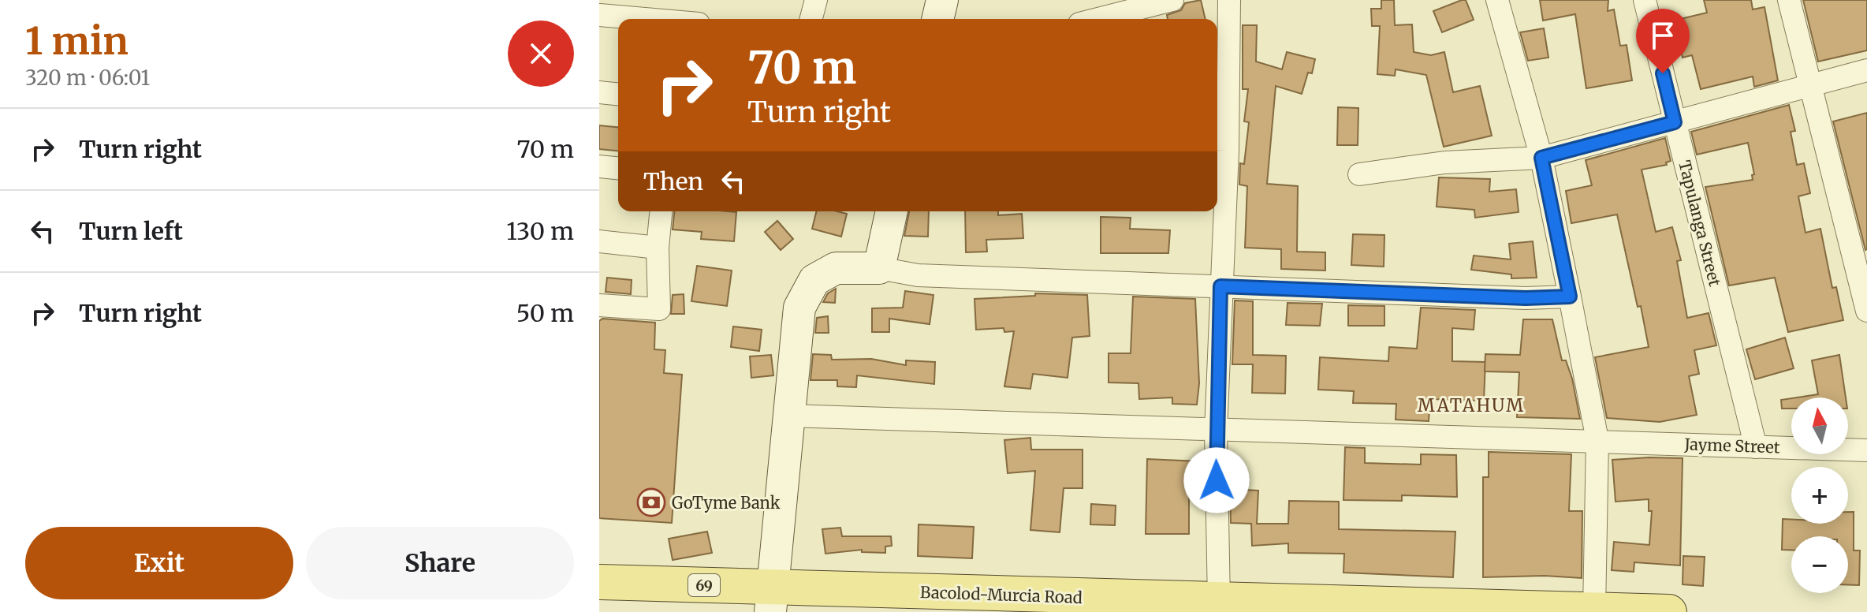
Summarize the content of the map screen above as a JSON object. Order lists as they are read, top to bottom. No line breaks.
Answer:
{"streets":{"main road":["69","Bacolod-Murcia Road"],"street":["Tapulanga Street","Jayme Street"]},"crossings":[["Tapulanga Street","Jayme Street"]],"districts":["MATAHUM"],"places":{"bank":["GoTyme Bank"]},"north":"top","page":{"heading":["1 min","320 m · 06:01"],"turn":["70 m","Turn right"],"list":[{"name":"Turn right","value":"70 m"},{"name":"Turn left","value":"130 m"},{"name":"Turn right","value":"50 m"}],"then":"Then","map_buttons":["+","−"],"buttons":["Exit","Share"]}}
